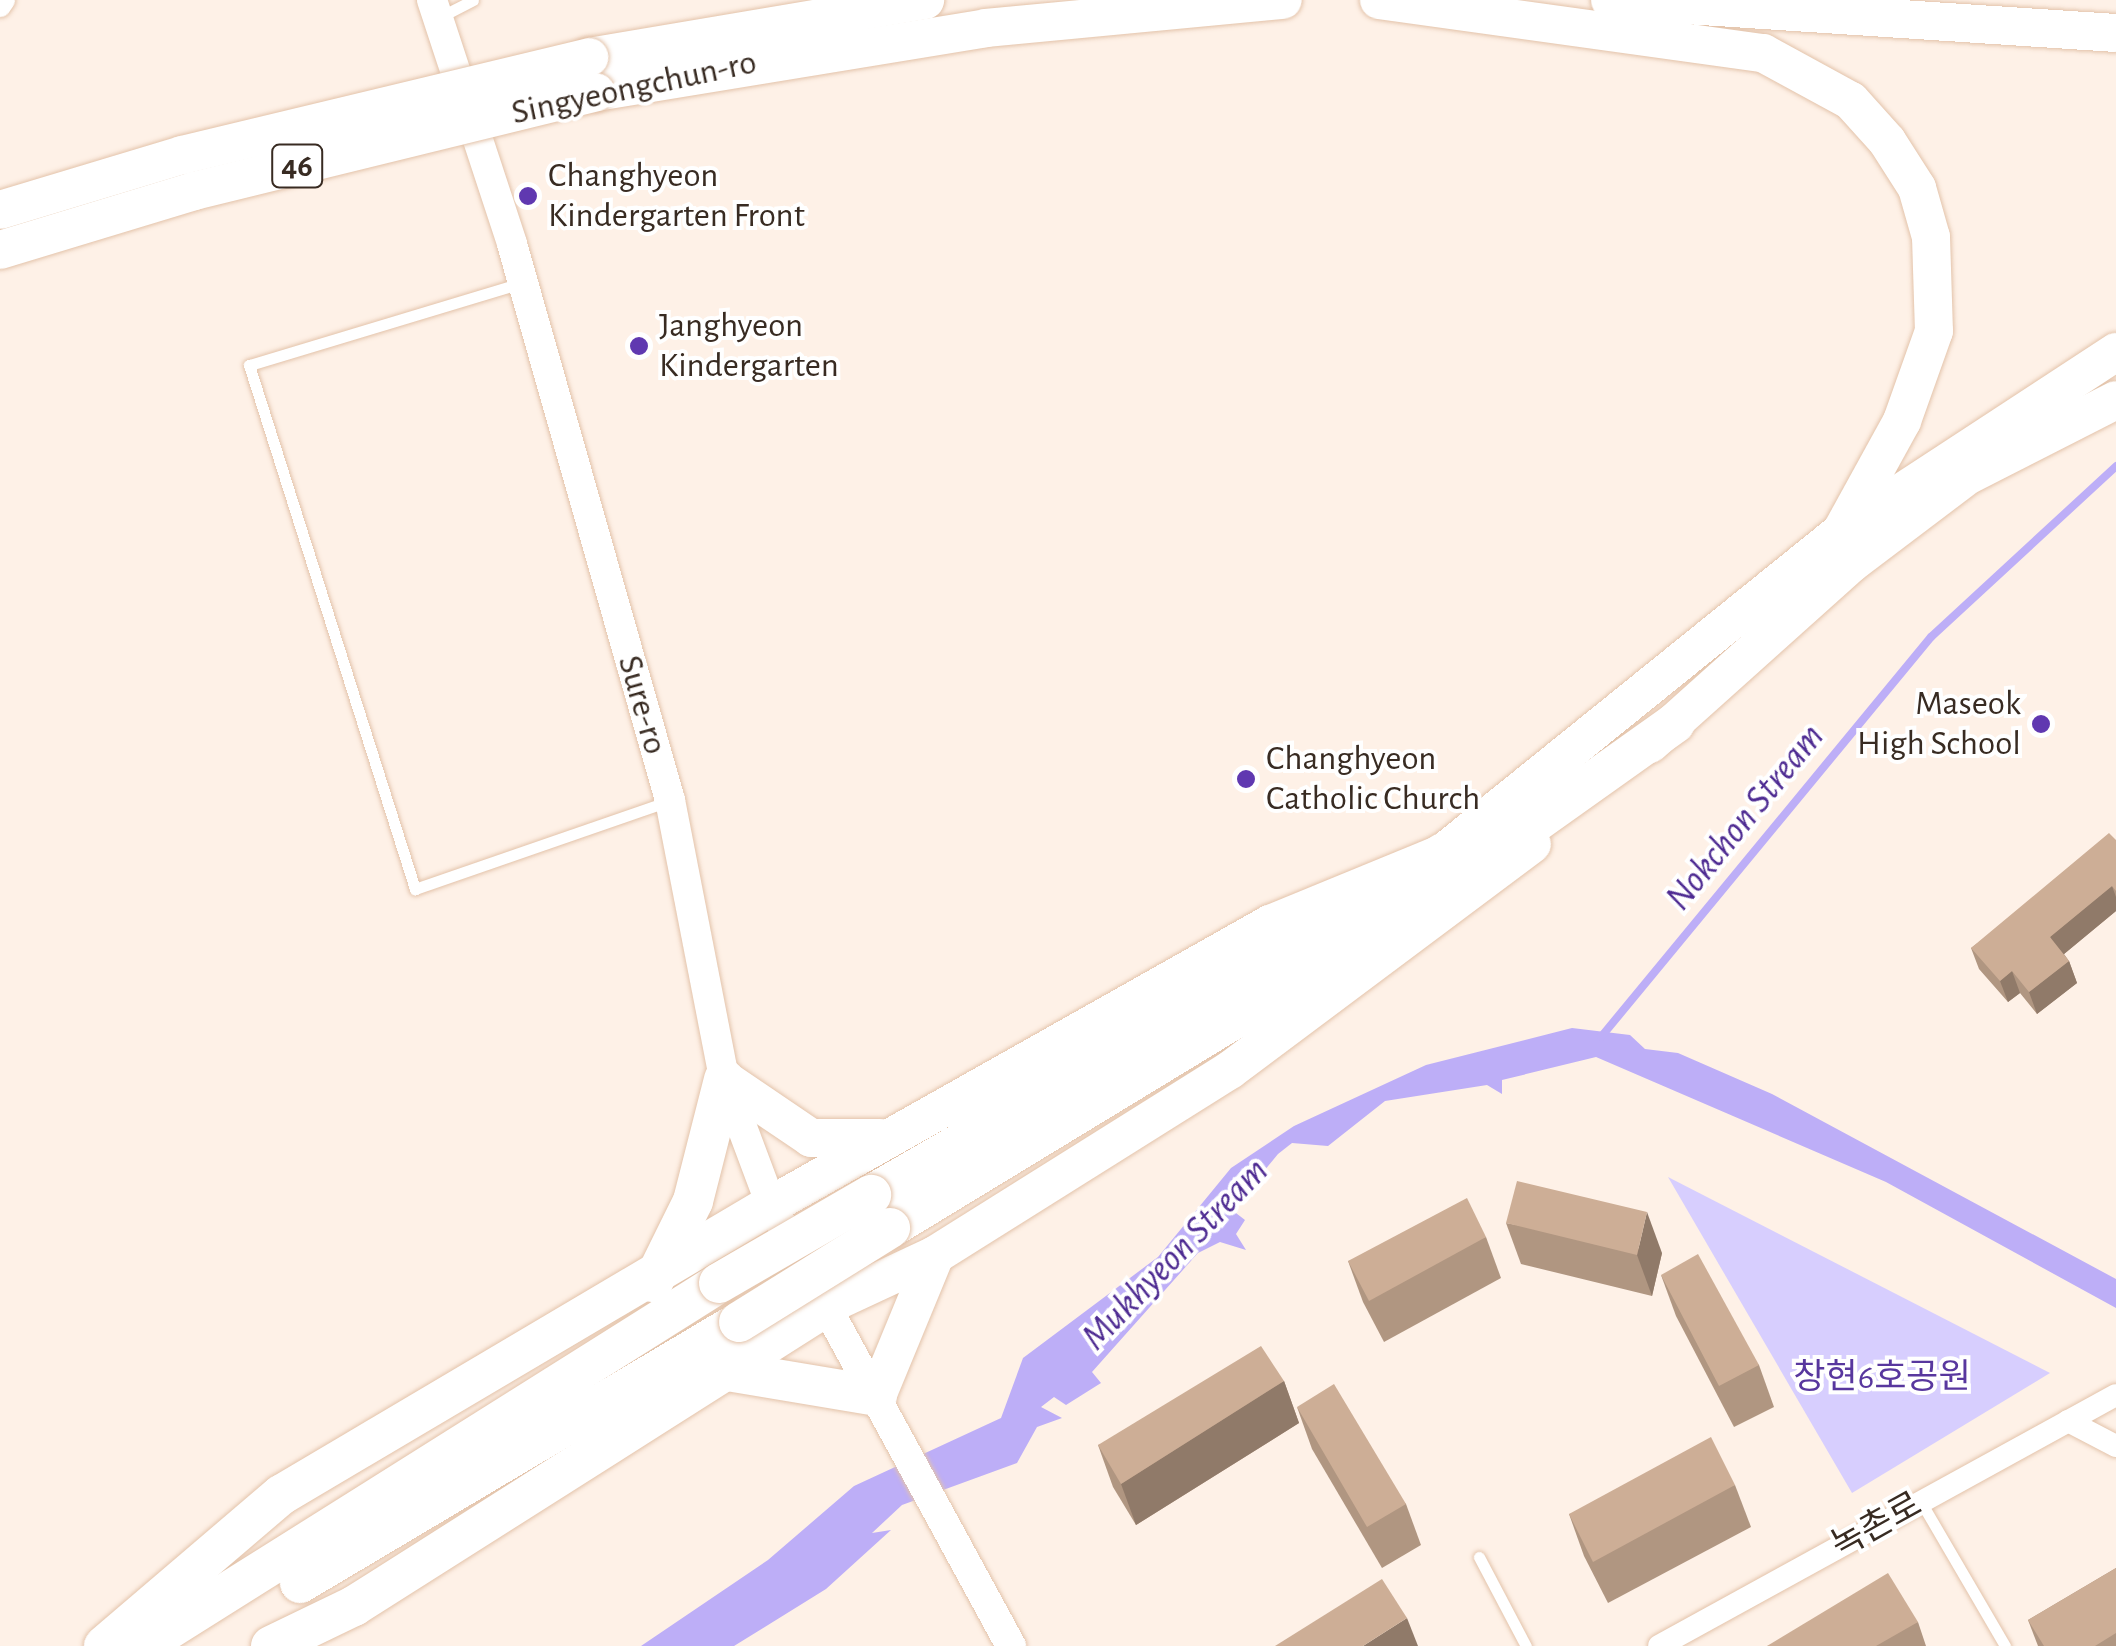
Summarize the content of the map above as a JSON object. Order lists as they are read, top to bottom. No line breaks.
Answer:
{"streets":{"highway":["Singyeongchun-ro","46"],"main road":["Sure-ro"],"street":["녹촌로"]},"water":["Nokchon Stream","Mukhyeon Stream"],"parks":["창현6호공원"],"places":["Changhyeon Kindergarten Front","Janghyeon Kindergarten","Maseok High School","Changhyeon Catholic Church"]}
